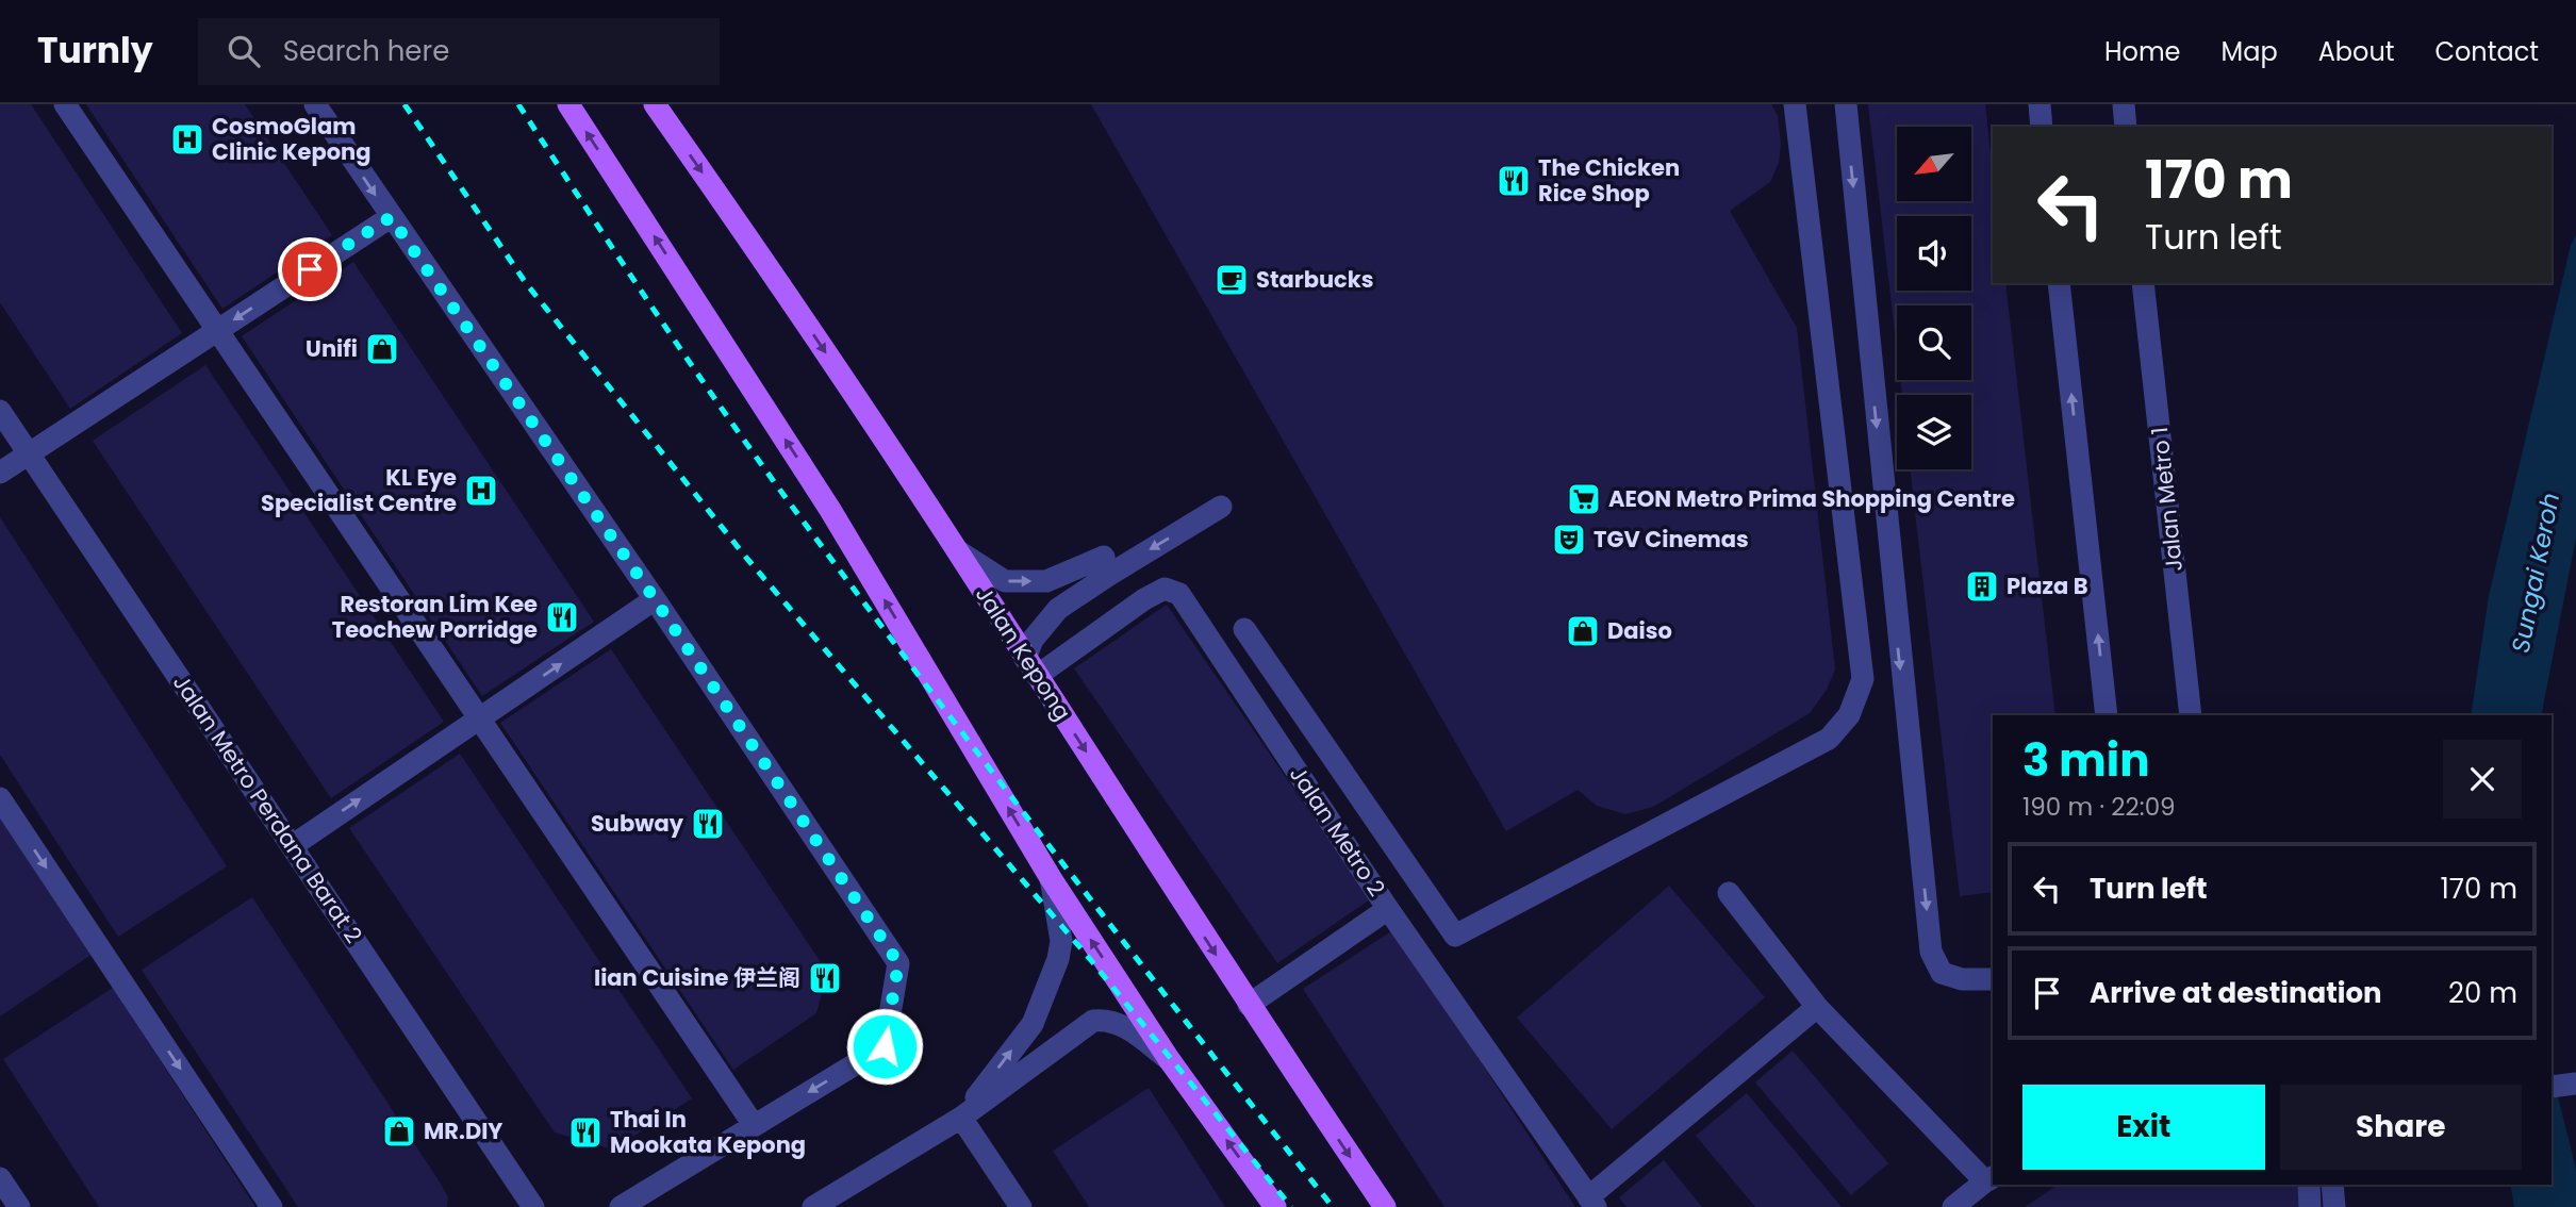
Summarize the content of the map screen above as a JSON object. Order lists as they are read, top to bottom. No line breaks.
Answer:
{"streets":{"main road":["Jalan Kepong"],"street":["Jalan Metro 1","Jalan Metro Perdana Barat 2","Jalan Metro 2"]},"crossings":[["Jalan Kepong","Jalan Metro 2"]],"water":["Sungai Keroh"],"places":{"hospital":["CosmoGlam Clinic Kepong","KL Eye Specialist Centre"],"restaurant":["The Chicken Rice Shop","Restoran Lim Kee Teochew Porridge","Subway","Iian Cuisine 伊兰阁","Thai In Mookata Kepong"],"cafe":["Starbucks"],"shop":["Unifi","Daiso","MR.DIY"],"supermarket":["AEON Metro Prima Shopping Centre"],"theatre":["TGV Cinemas"],"building":["Plaza B"]},"north":"bottom left","page":{"header":"Turnly","search":"Search here","nav":["Home","Map","About","Contact"],"turn":["170 m","Turn left"],"heading":["3 min","190 m · 22:09"],"list":[{"name":"Turn left","value":"170 m"},{"name":"Arrive at destination","value":"20 m"}],"buttons":["Exit","Share"]}}
